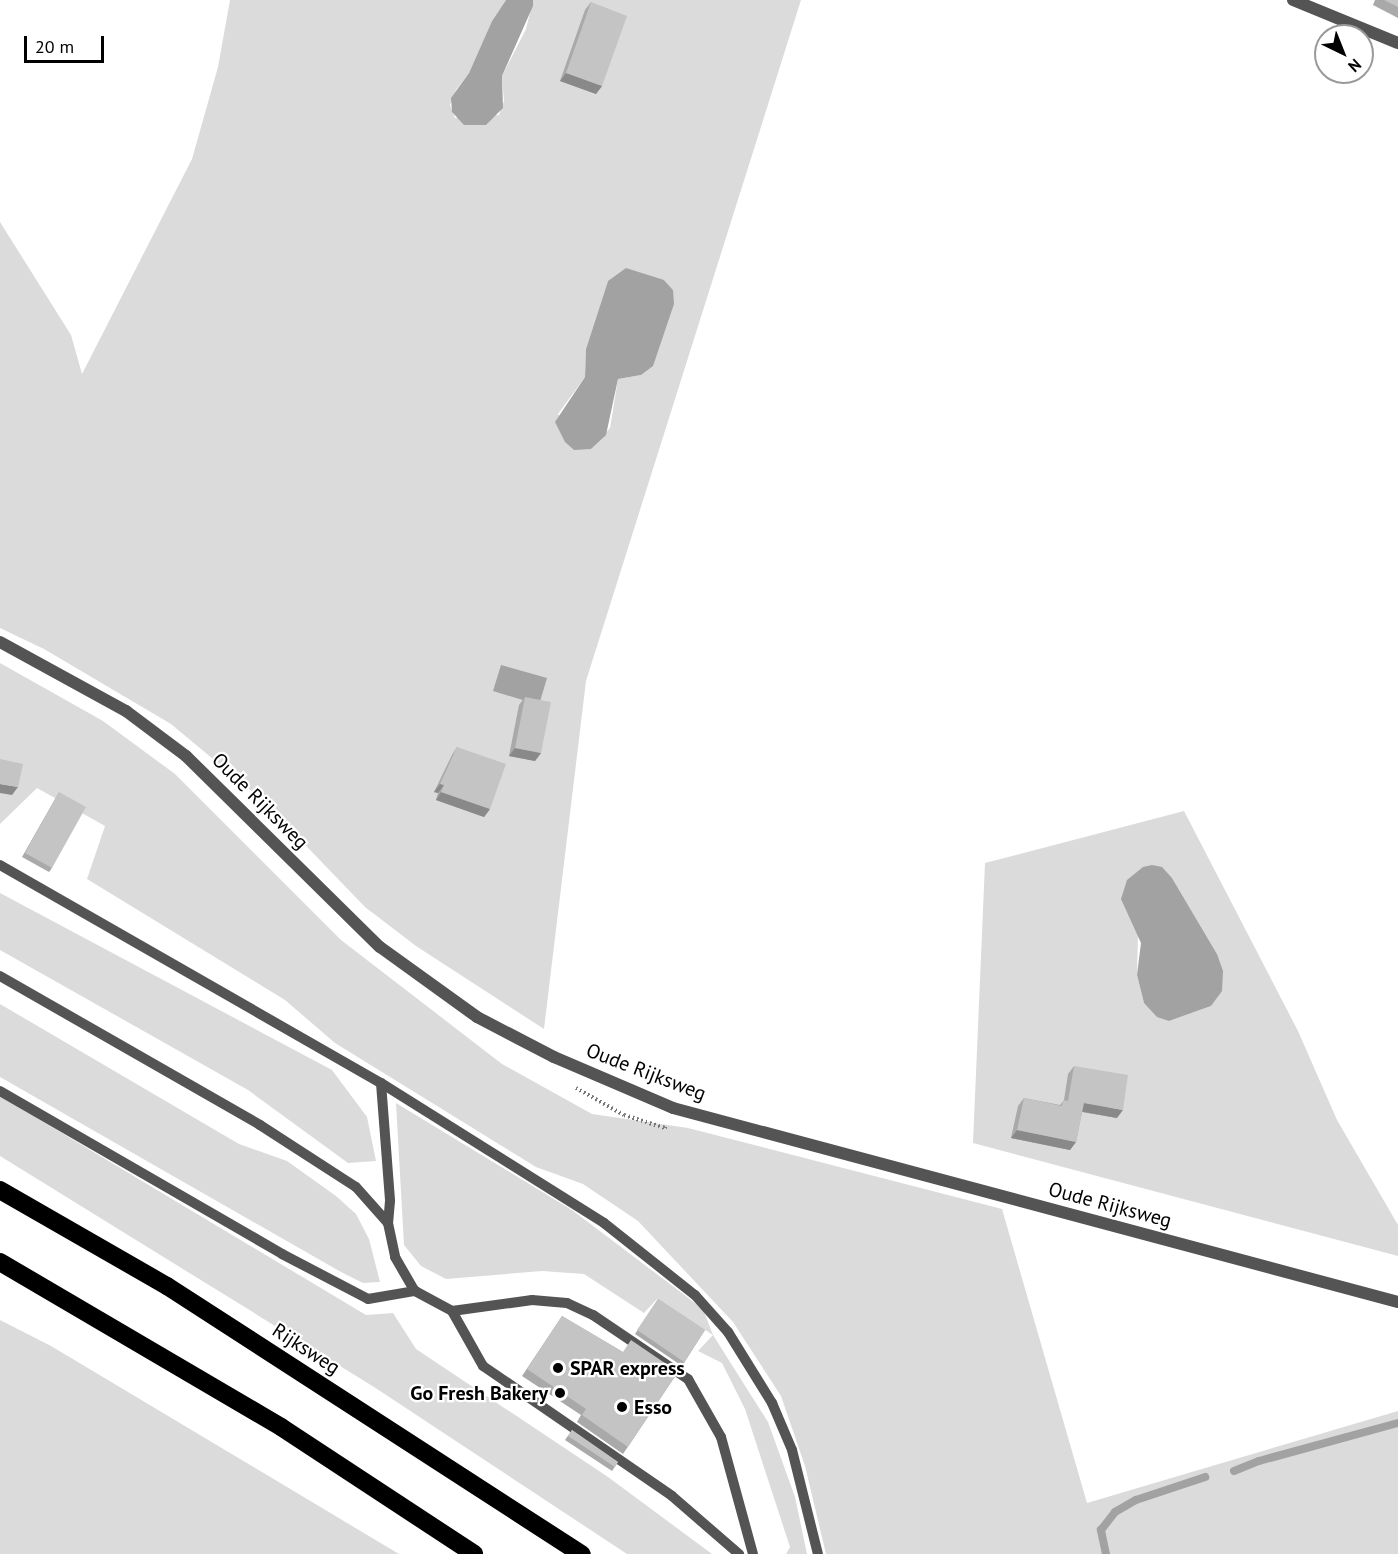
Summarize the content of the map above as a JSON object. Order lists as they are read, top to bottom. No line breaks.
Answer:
{"streets":{"highway":["Rijksweg"],"street":["Oude Rijksweg"]},"places":["SPAR express","Go Fresh Bakery","Esso"],"scale_bar":"20 m","north":"bottom right"}
